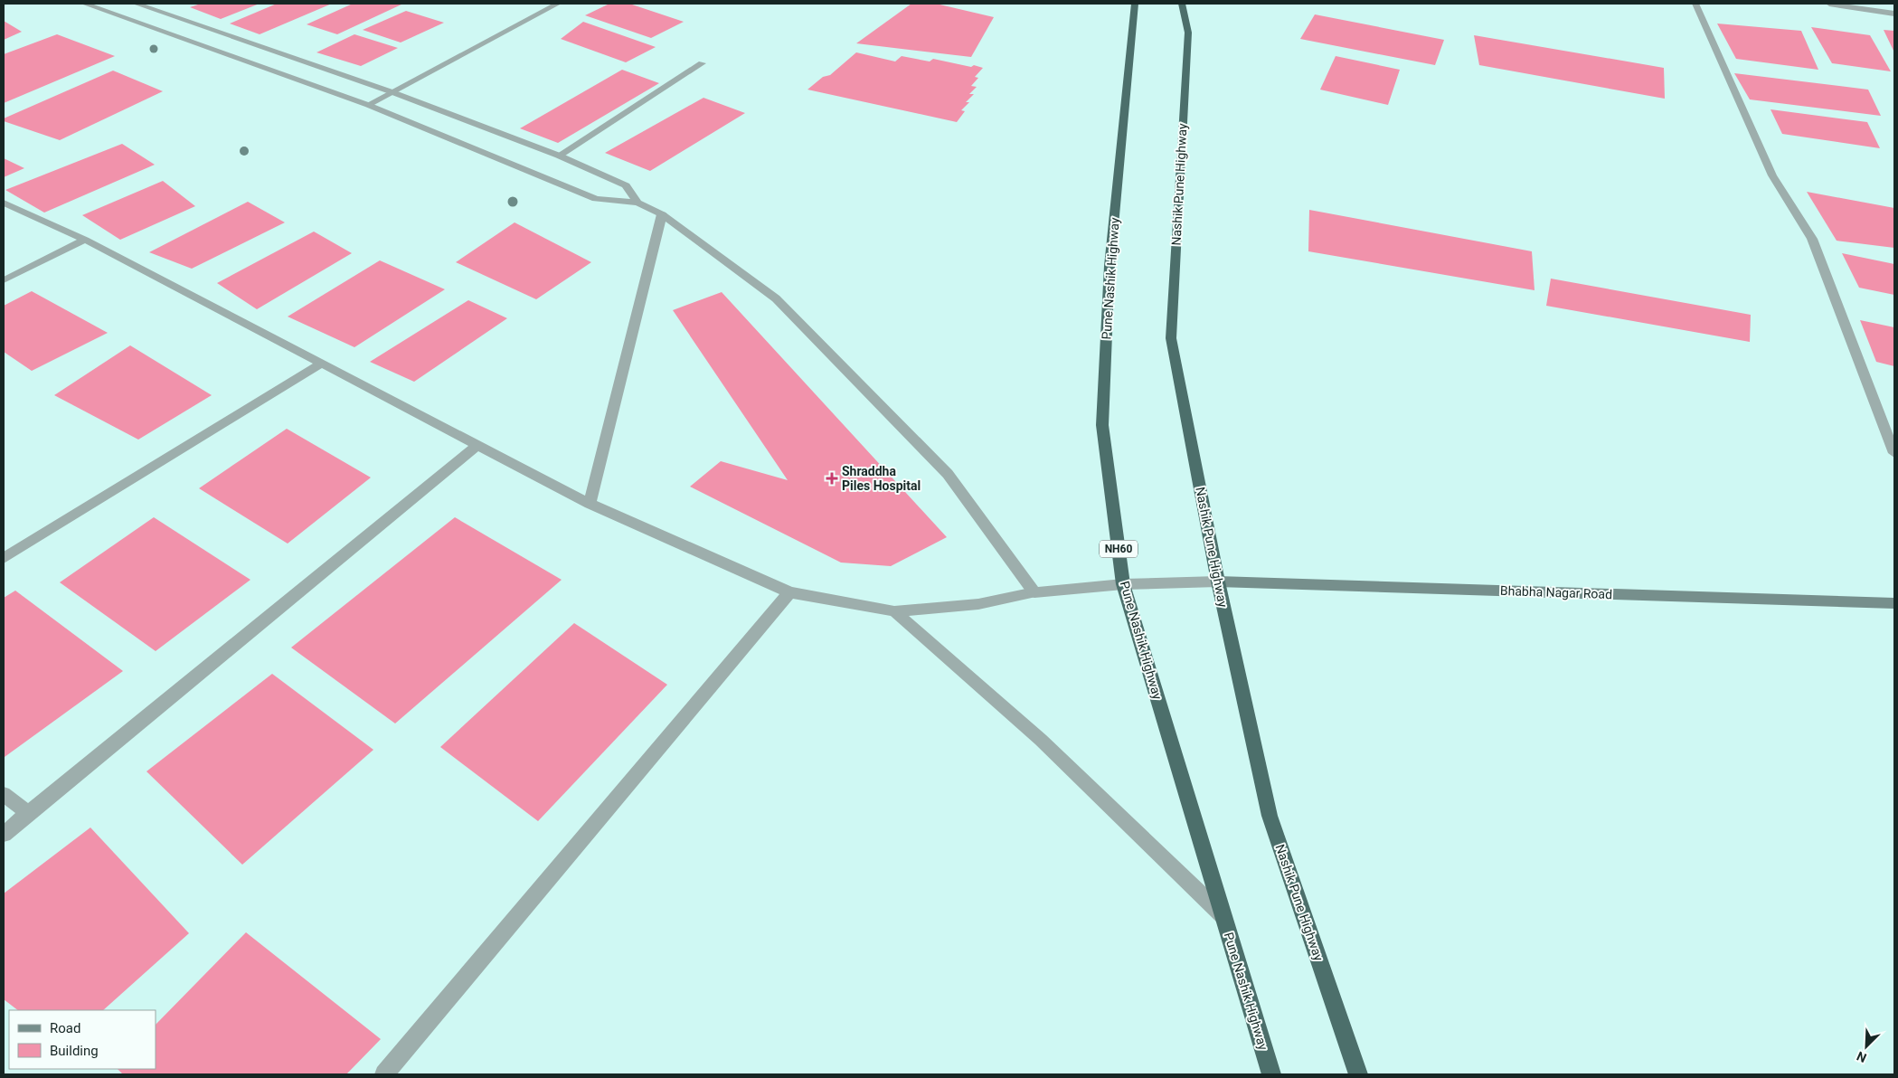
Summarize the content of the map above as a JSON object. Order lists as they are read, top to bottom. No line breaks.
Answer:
{"streets":{"highway":["Nashik Pune Highway","Pune Nashik Highway","NH60"],"main road":["Bhabha Nagar Road"]},"crossings":[["Nashik Pune Highway","Bhabha Nagar Road"]],"places":{"health":["Shraddha Piles Hospital"]},"legend":["Road","Building"],"north":"bottom left"}
